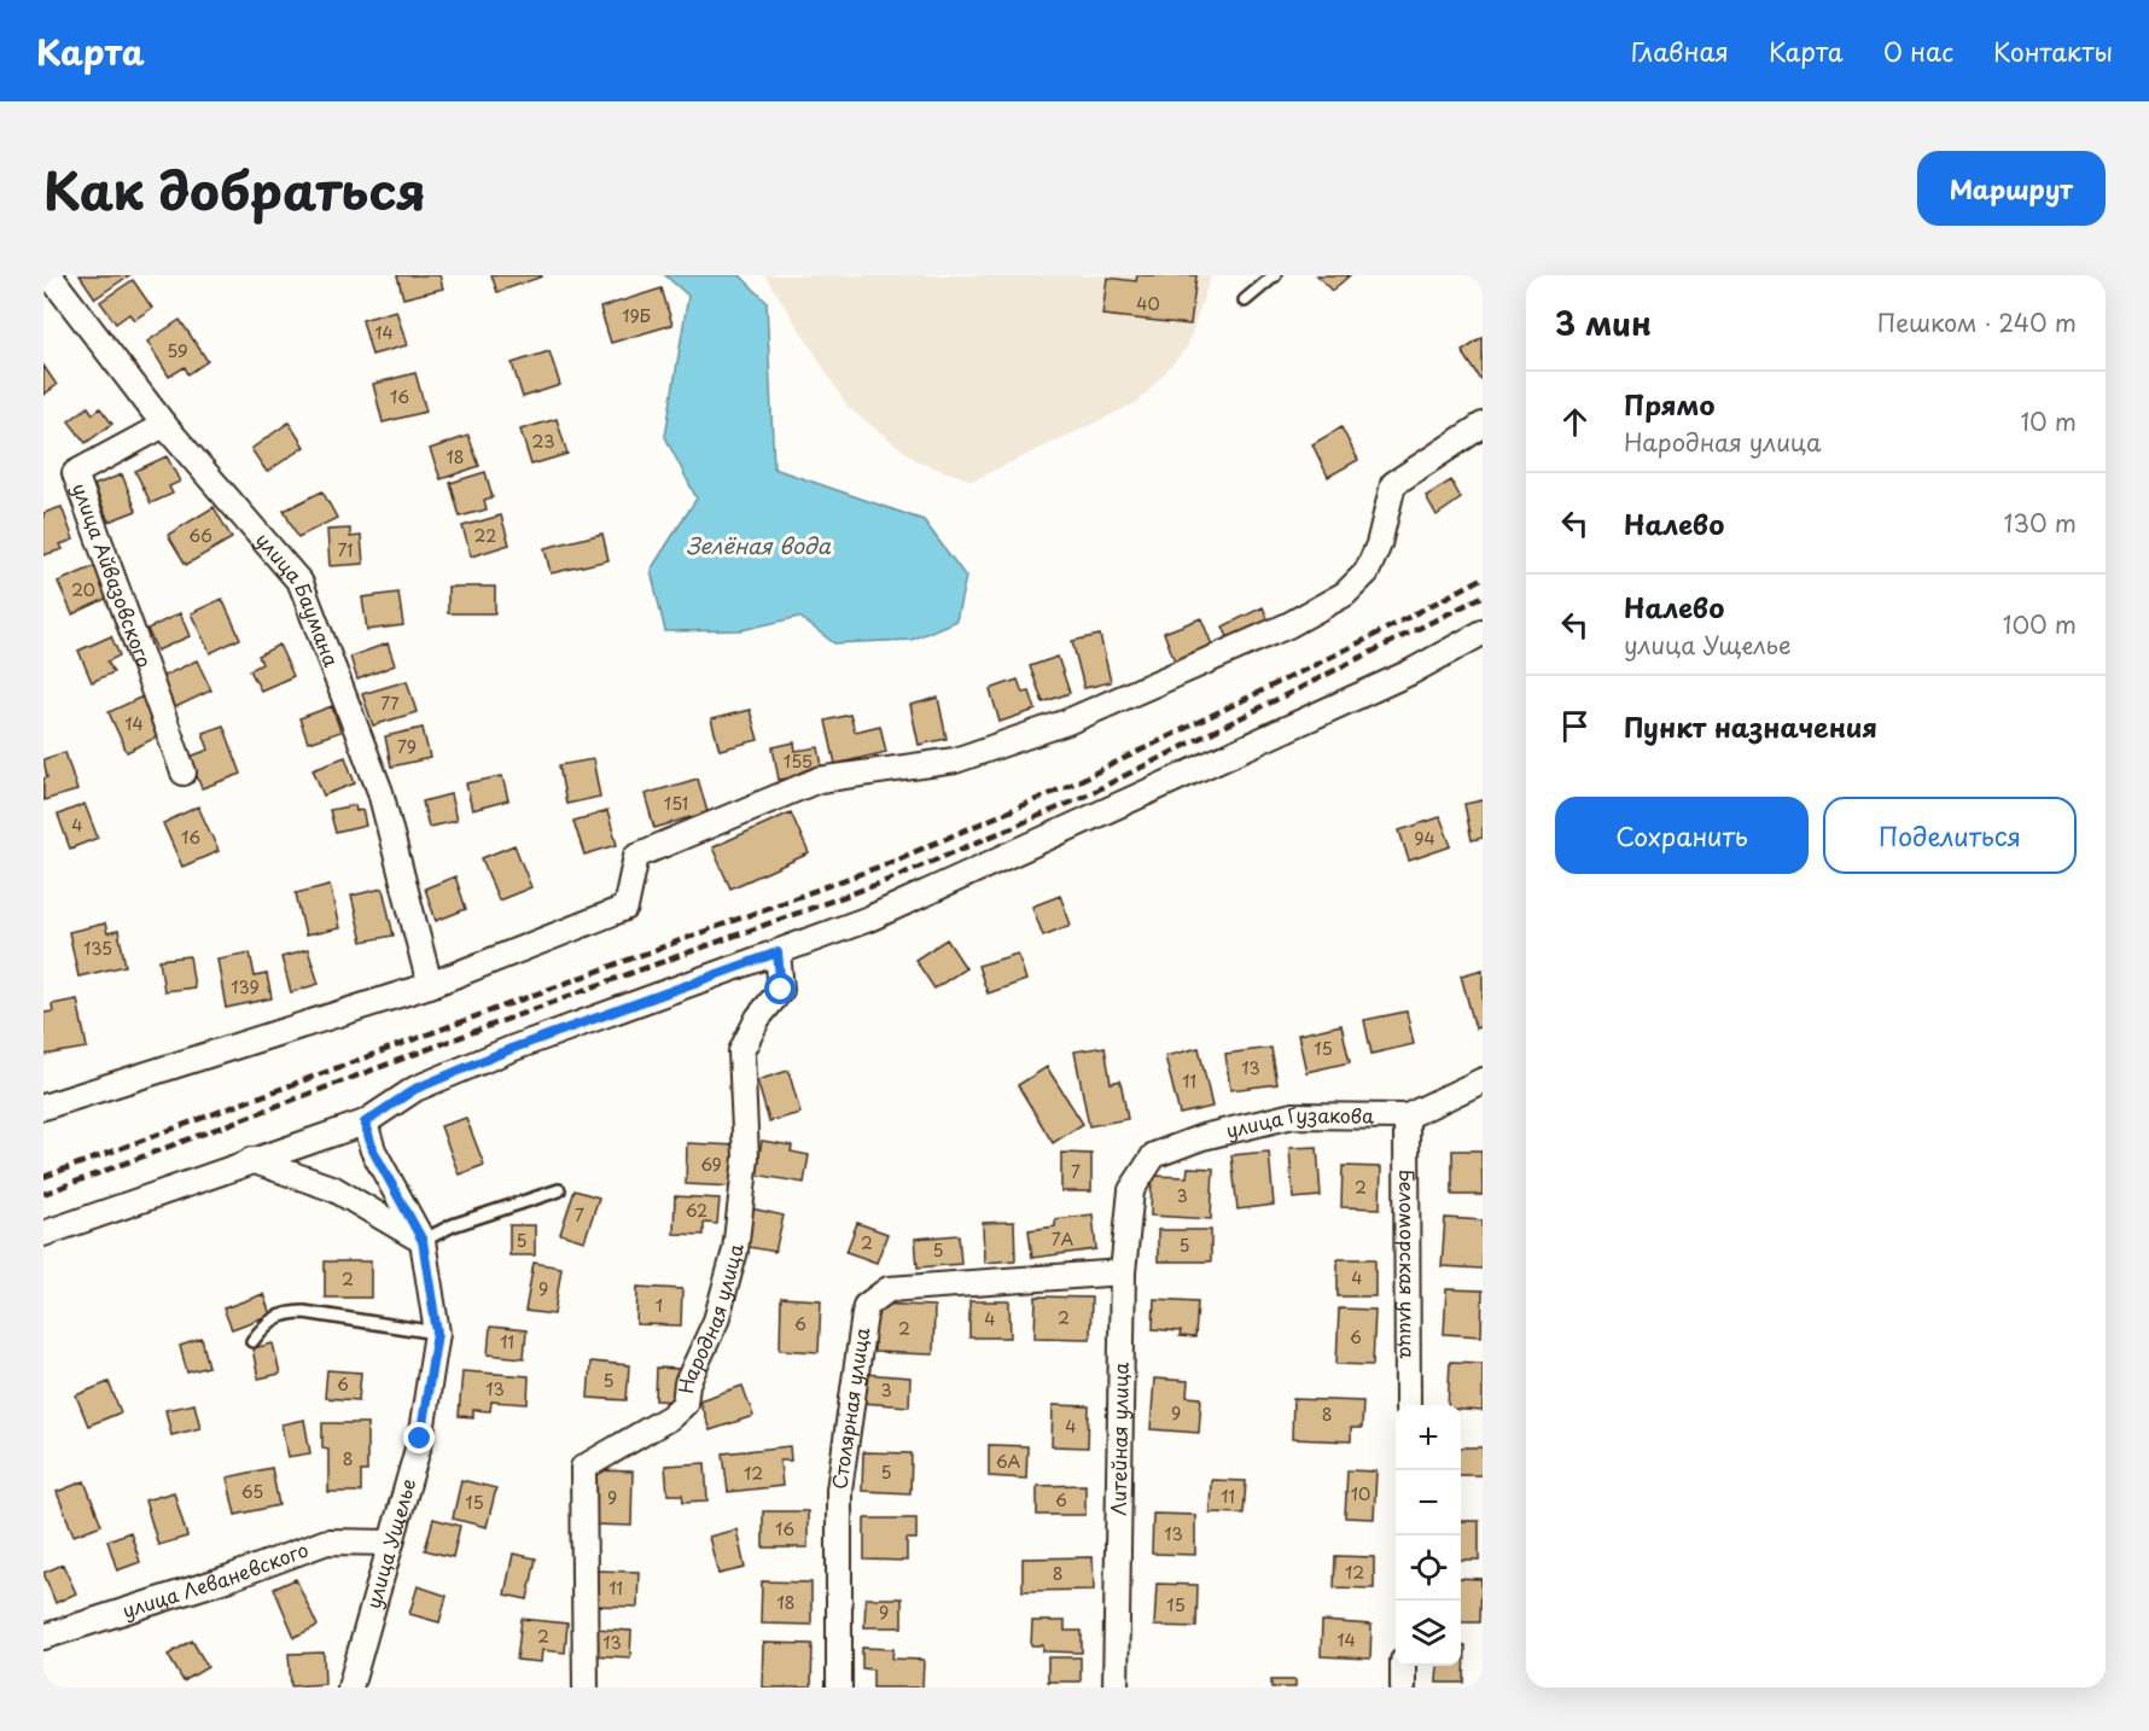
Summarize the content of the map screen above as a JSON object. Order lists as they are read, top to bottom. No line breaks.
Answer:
{"streets":{"street":["улица Айвазовского","улица Баумана","улица Гузакова","Беломорская улица","Народная улица","Столярная улица","Литейная улица","улица Ущелье","улица Леваневского"]},"crossings":[["улица Айвазовского","улица Баумана"],["улица Гузакова","Беломорская улица"],["улица Гузакова","Литейная улица"],["Столярная улица","Литейная улица"],["улица Ущелье","улица Леваневского"]],"water":["Зелёная вода"],"house_numbers":["40","19Б","14","59","16","23","18","66","22","71","20","77","14","79","155","151","4","16","94","135","139","15","13","11","69","7","2","3","62","7","7А","5","2","5","5","4","2","9","1","2","4","6","2","6","11","5","6","13","3","9","8","4","8","6А","5","12","65","10","11","9","6","15","16","13","12","8","11","18","15","9","2","14","13"],"page":{"header":"Карта","nav":["Главная","Карта","О нас","Контакты"],"title":"Как добраться","buttons":["Маршрут",["Сохранить","Поделиться"]],"heading":["3 мин","Пешком · 240 m"],"list":[["Прямо","Народная улица","10 m"],["Налево","130 m"],["Налево","улица Ущелье","100 m"],"Пункт назначения"],"map_buttons":["+","−"]}}
